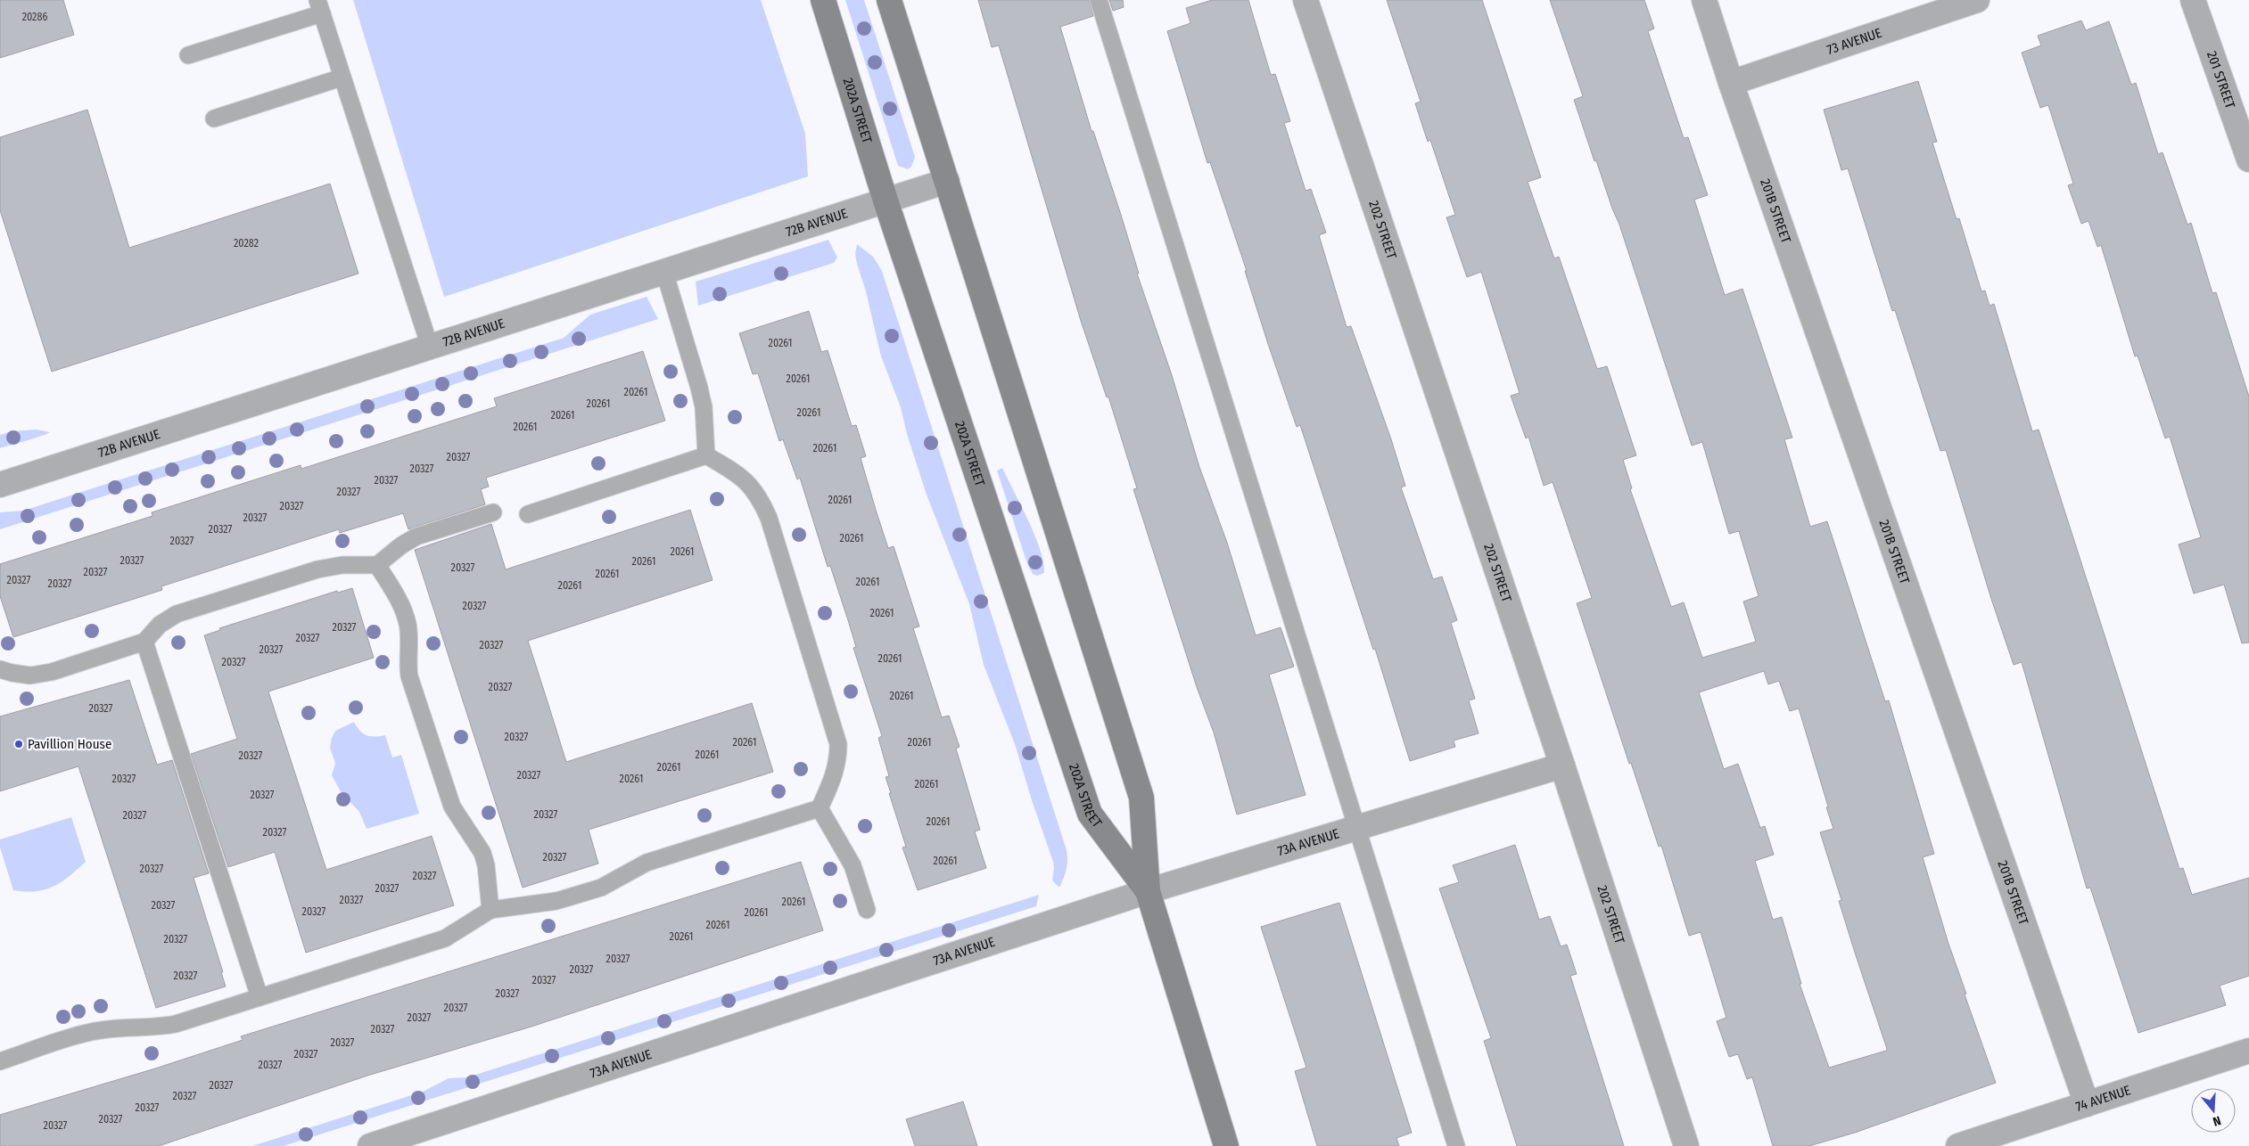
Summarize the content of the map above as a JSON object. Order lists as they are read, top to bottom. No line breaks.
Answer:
{"streets":{"main road":["202A STREET"],"street":["73 AVENUE","201 STREET","201B STREET","72B AVENUE","202 STREET","73A AVENUE","74 AVENUE"]},"crossings":[["73 AVENUE","201B STREET"],["202A STREET","72B AVENUE"],["202A STREET","73A AVENUE"],["201B STREET","74 AVENUE"],["202 STREET","73A AVENUE"]],"places":["Pavillion House"],"house_numbers":["20286","20282","20261","20261","20261","20261","20261","20261","20261","20261","20327","20327","20327","20327","20261","20327","20327","20327","20261","20327","20261","20327","20261","20327","20327","20261","20327","20261","20327","20261","20327","20261","20327","20327","20327","20327","20261","20327","20327","20261","20327","20327","20261","20261","20261","20327","20261","20327","20327","20261","20261","20327","20327","20327","20261","20327","20327","20261","20327","20327","20327","20327","20261","20327","20327","20261","20261","20261","20327","20327","20327","20327","20327","20327","20327","20327","20327","20327","20327","20327","20327","20327","20327","20327","20327"],"north":"bottom"}
